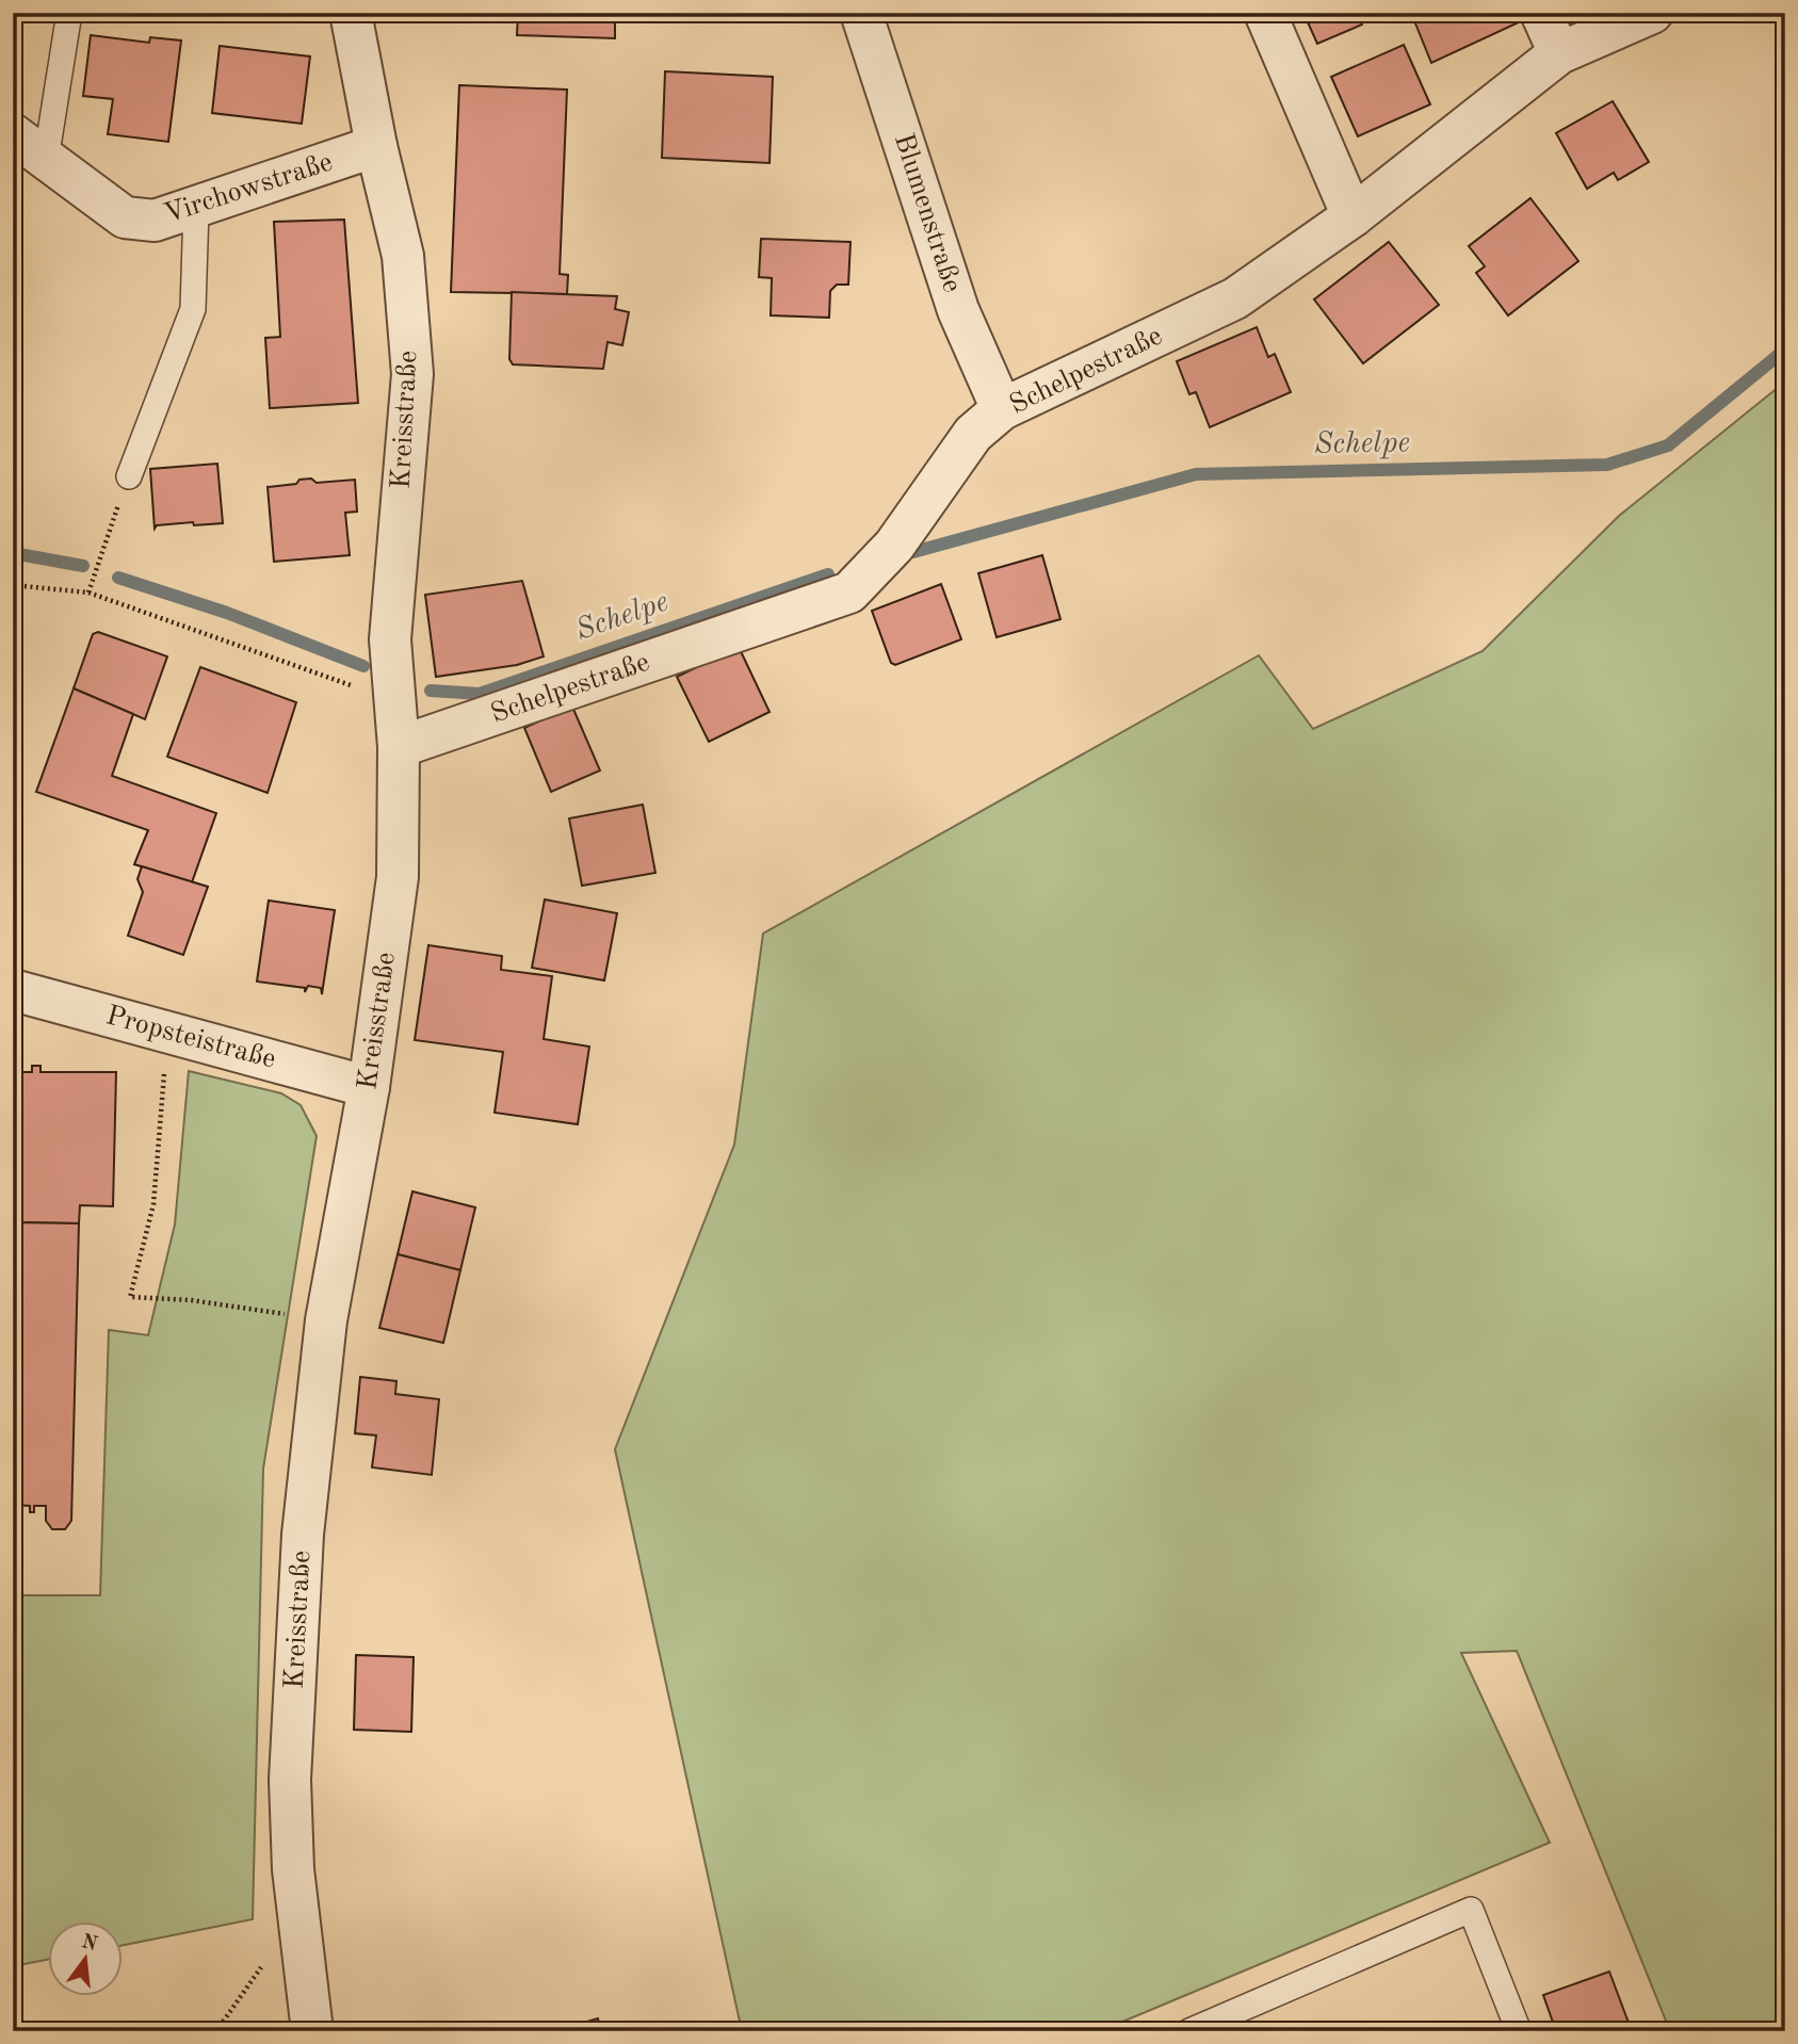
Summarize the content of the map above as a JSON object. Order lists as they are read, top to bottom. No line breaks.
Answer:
{"streets":{"street":["Virchowstraße","Blumenstraße","Schelpestraße","Kreisstraße","Propsteistraße"]},"crossings":[["Virchowstraße","Kreisstraße"],["Blumenstraße","Schelpestraße"],["Schelpestraße","Kreisstraße"],["Kreisstraße","Propsteistraße"]],"water":["Schelpe"],"north":"top"}
